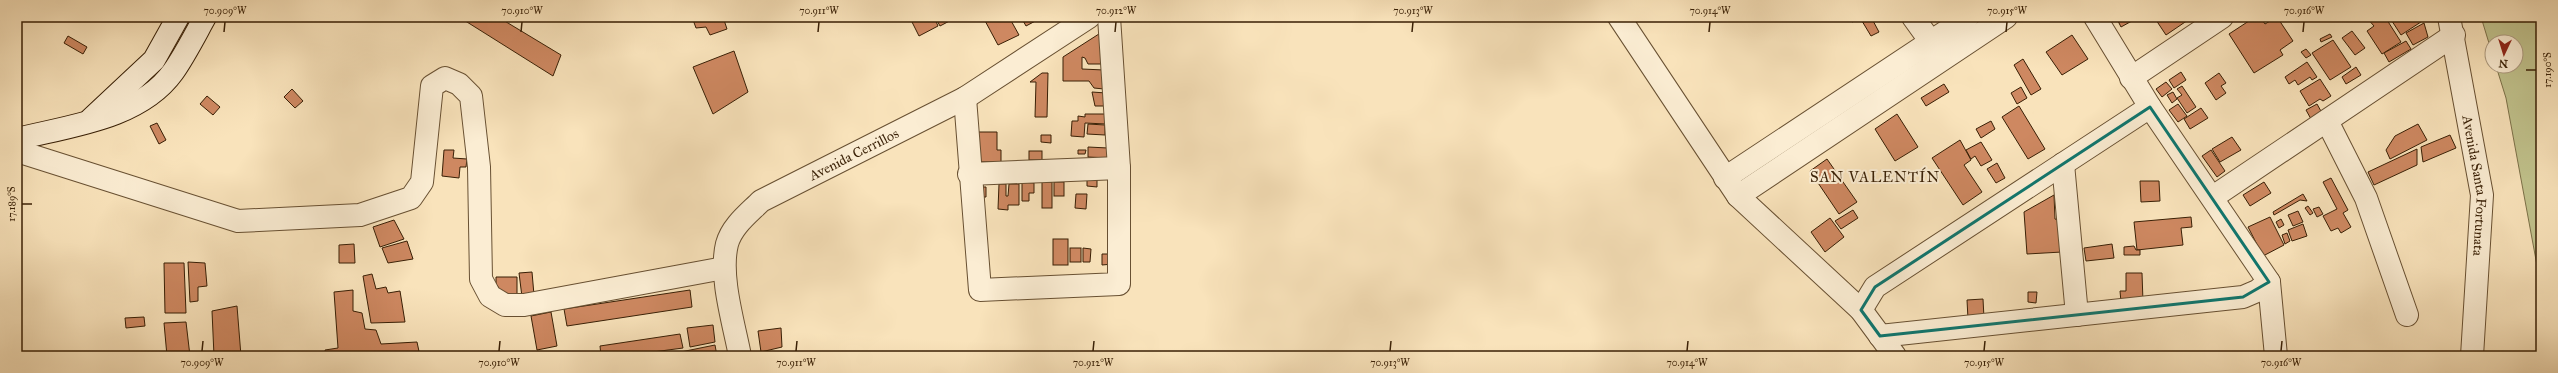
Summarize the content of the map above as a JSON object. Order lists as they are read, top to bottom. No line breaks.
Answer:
{"streets":{"street":["Avenida Cerrillos","Avenida Santa Fortunata"]},"districts":["SAN VALENTÍN"],"north":"bottom","coordinates":["70.909°W","70.910°W","70.911°W","70.912°W","70.913°W","70.914°W","70.915°W","70.916°W","17.190°S","17.189°S"]}
